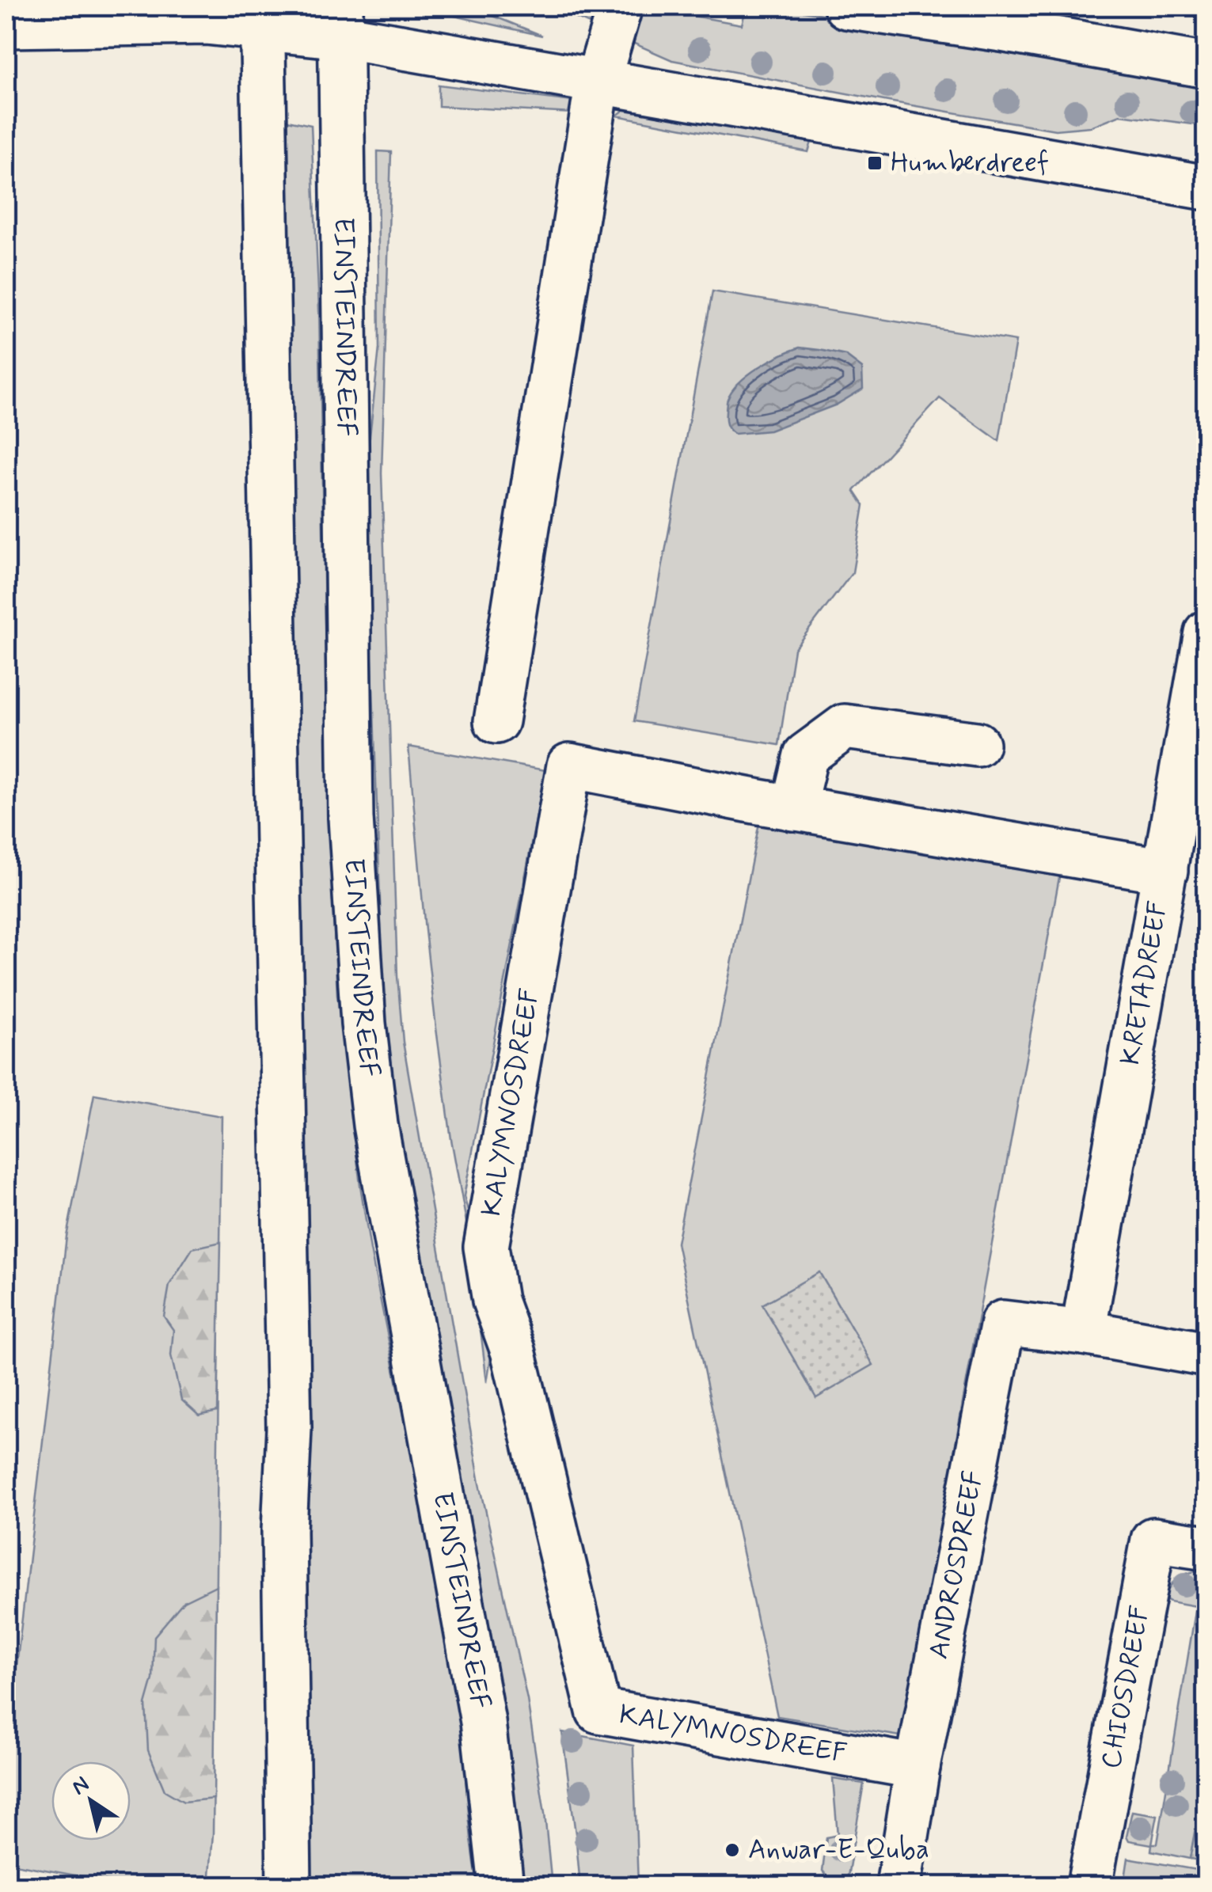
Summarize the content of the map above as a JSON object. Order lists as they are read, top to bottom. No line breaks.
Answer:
{"streets":{"street":["EINSTEINDREEF","KRETADREEF","KALYMNOSDREEF","ANDROSDREEF","CHIOSDREEF"]},"crossings":[["KRETADREEF","KALYMNOSDREEF"],["KRETADREEF","ANDROSDREEF"],["KALYMNOSDREEF","ANDROSDREEF"]],"places":{"transit":["Humberdreef"],"other":["Anwar-E-Quba"]},"north":"top left"}
